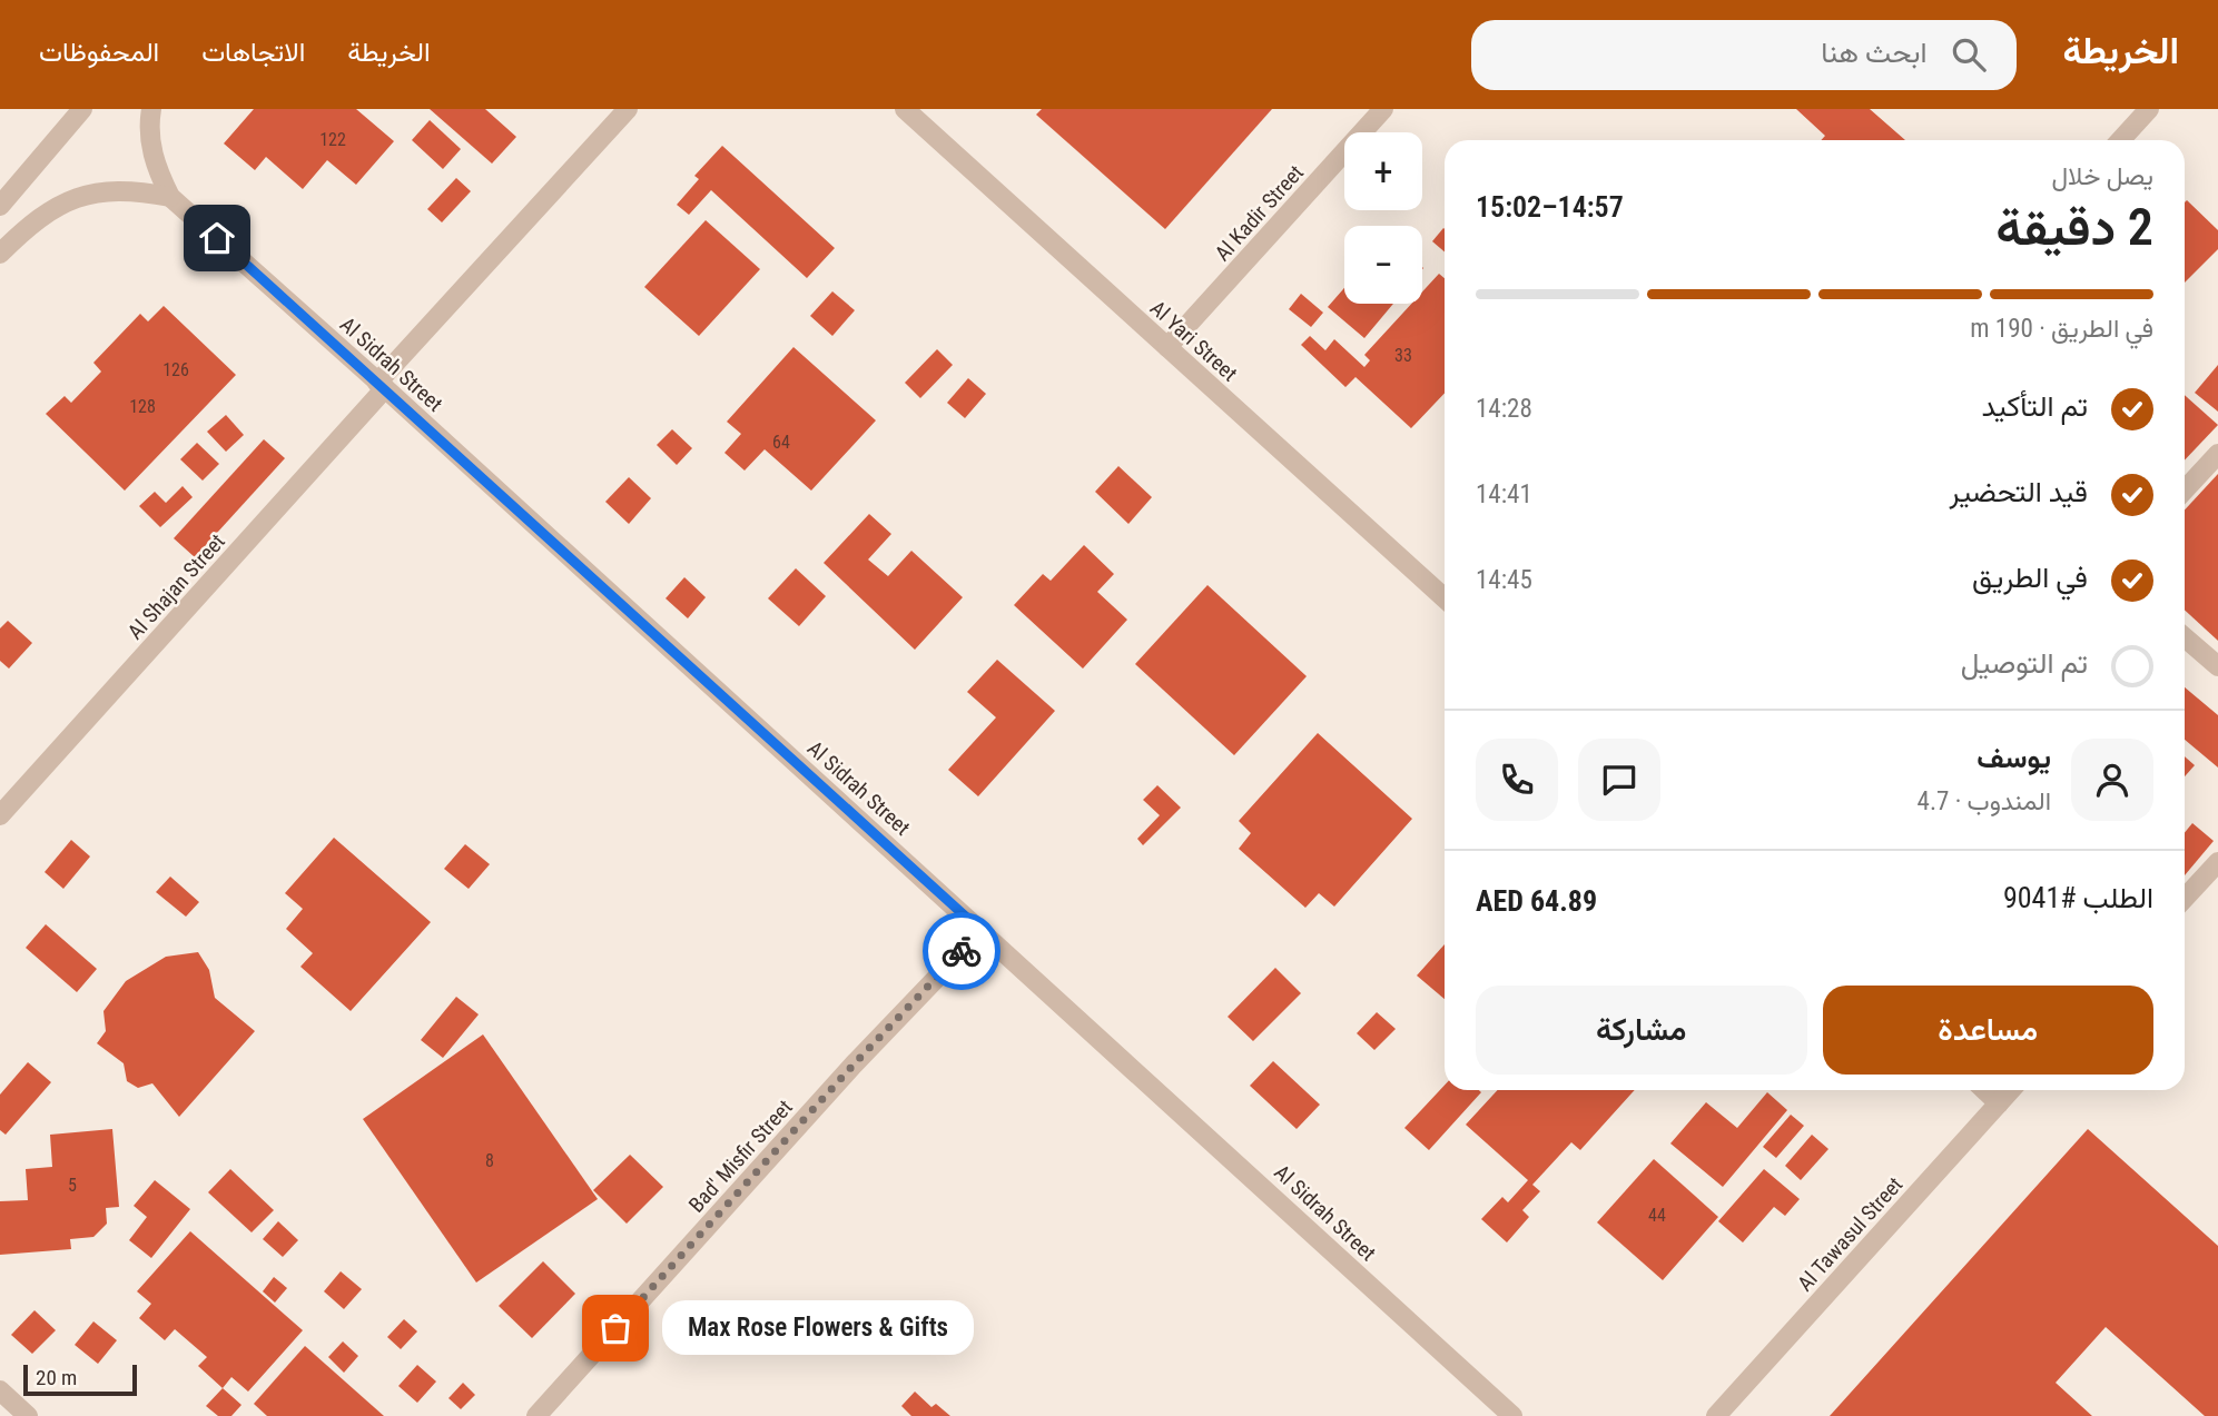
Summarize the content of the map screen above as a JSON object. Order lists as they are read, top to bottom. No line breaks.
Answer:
{"streets":{"street":["Al Kadir Street","Al Yari Street","Al Sidrah Street","Al Shajan Street","Bad' Misfir Street","Al Tawasul Street"]},"crossings":[["Al Kadir Street","Al Yari Street"],["Al Sidrah Street","Al Shajan Street"],["Al Sidrah Street","Bad' Misfir Street"]],"places":["Max Rose Flowers & Gifts"],"house_numbers":["122","33","126","128","64","8","5","44"],"scale_bar":"20 m","page":{"header":"الخريطة","search":"ابحث هنا","nav":["الخريطة","الاتجاهات","المحفوظات"],"map_buttons":["+","−"],"heading":["2 دقيقة","يصل خلال","14:57–15:02"],"panel":["يوسف","المندوب · 4.7","الطلب #9041","AED 64.89"],"bar":"في الطريق · 190 m","list":[["تم التأكيد","14:28"],["قيد التحضير","14:41"],["في الطريق","14:45"],"تم التوصيل"],"buttons":["مساعدة","مشاركة"],"bubble":"Max Rose Flowers & Gifts","scale":"20 m"}}
